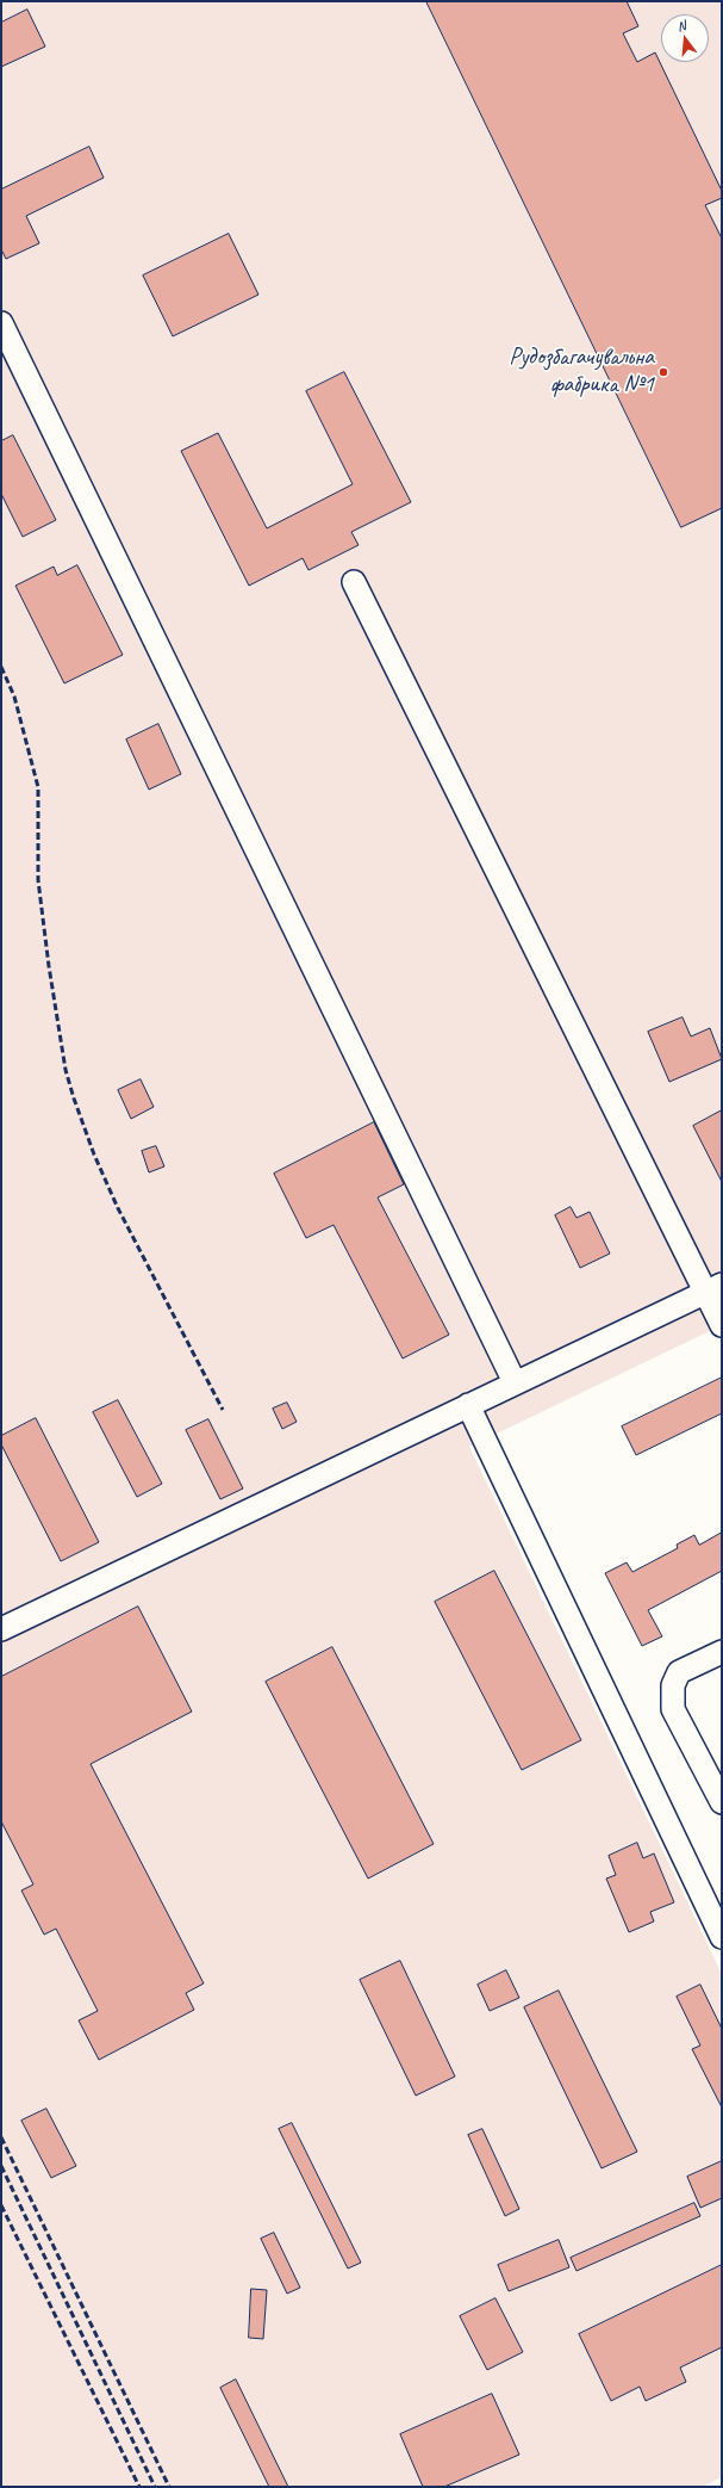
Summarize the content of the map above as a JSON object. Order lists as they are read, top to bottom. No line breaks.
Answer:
{"places":["Рудозбагачувальна фабрика №1"],"north":"top"}
